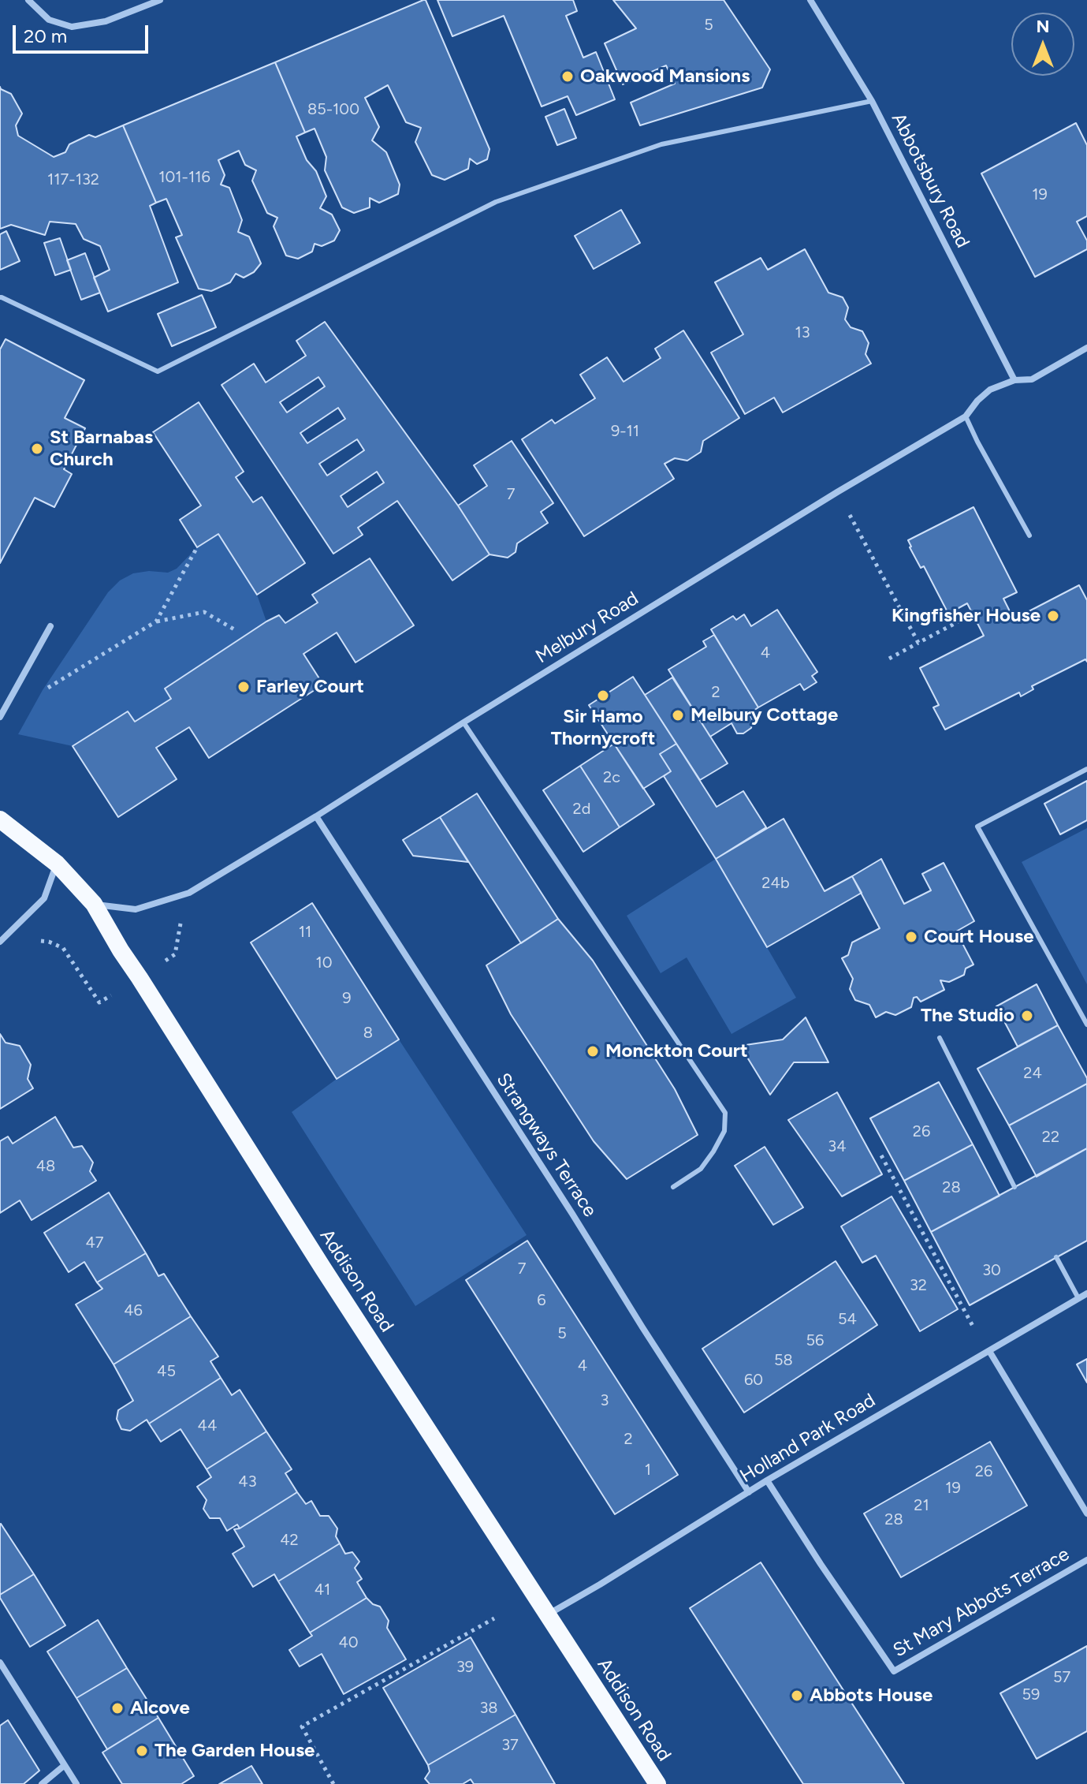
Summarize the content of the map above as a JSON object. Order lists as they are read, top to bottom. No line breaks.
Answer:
{"streets":{"highway":["Addison Road"],"street":["Abbotsbury Road","Melbury Road","Strangways Terrace","Holland Park Road","St Mary Abbots Terrace"]},"crossings":[["Abbotsbury Road","Melbury Road"],["Melbury Road","Strangways Terrace"],["Melbury Road","Addison Road"],["Strangways Terrace","Holland Park Road"],["Addison Road","Holland Park Road"],["Holland Park Road","St Mary Abbots Terrace"]],"places":["Oakwood Mansions","St Barnabas Church","Kingfisher House","Farley Court","Sir Hamo Thornycroft","Melbury Cottage","Court House","The Studio","Monckton Court","Abbots House","Alcove","The Garden House"],"house_numbers":["5","85-100","101-116","117-132","19","13","9-11","7","4","2","2c","2d","24b","11","10","9","8","24","26","22","34","48","28","47","7","30","32","6","46","54","5","56","58","4","45","60","3","44","2","1","26","43","19","21","28","42","41","40","39","57","59","38","37"],"scale_bar":"20 m","north":"top"}
